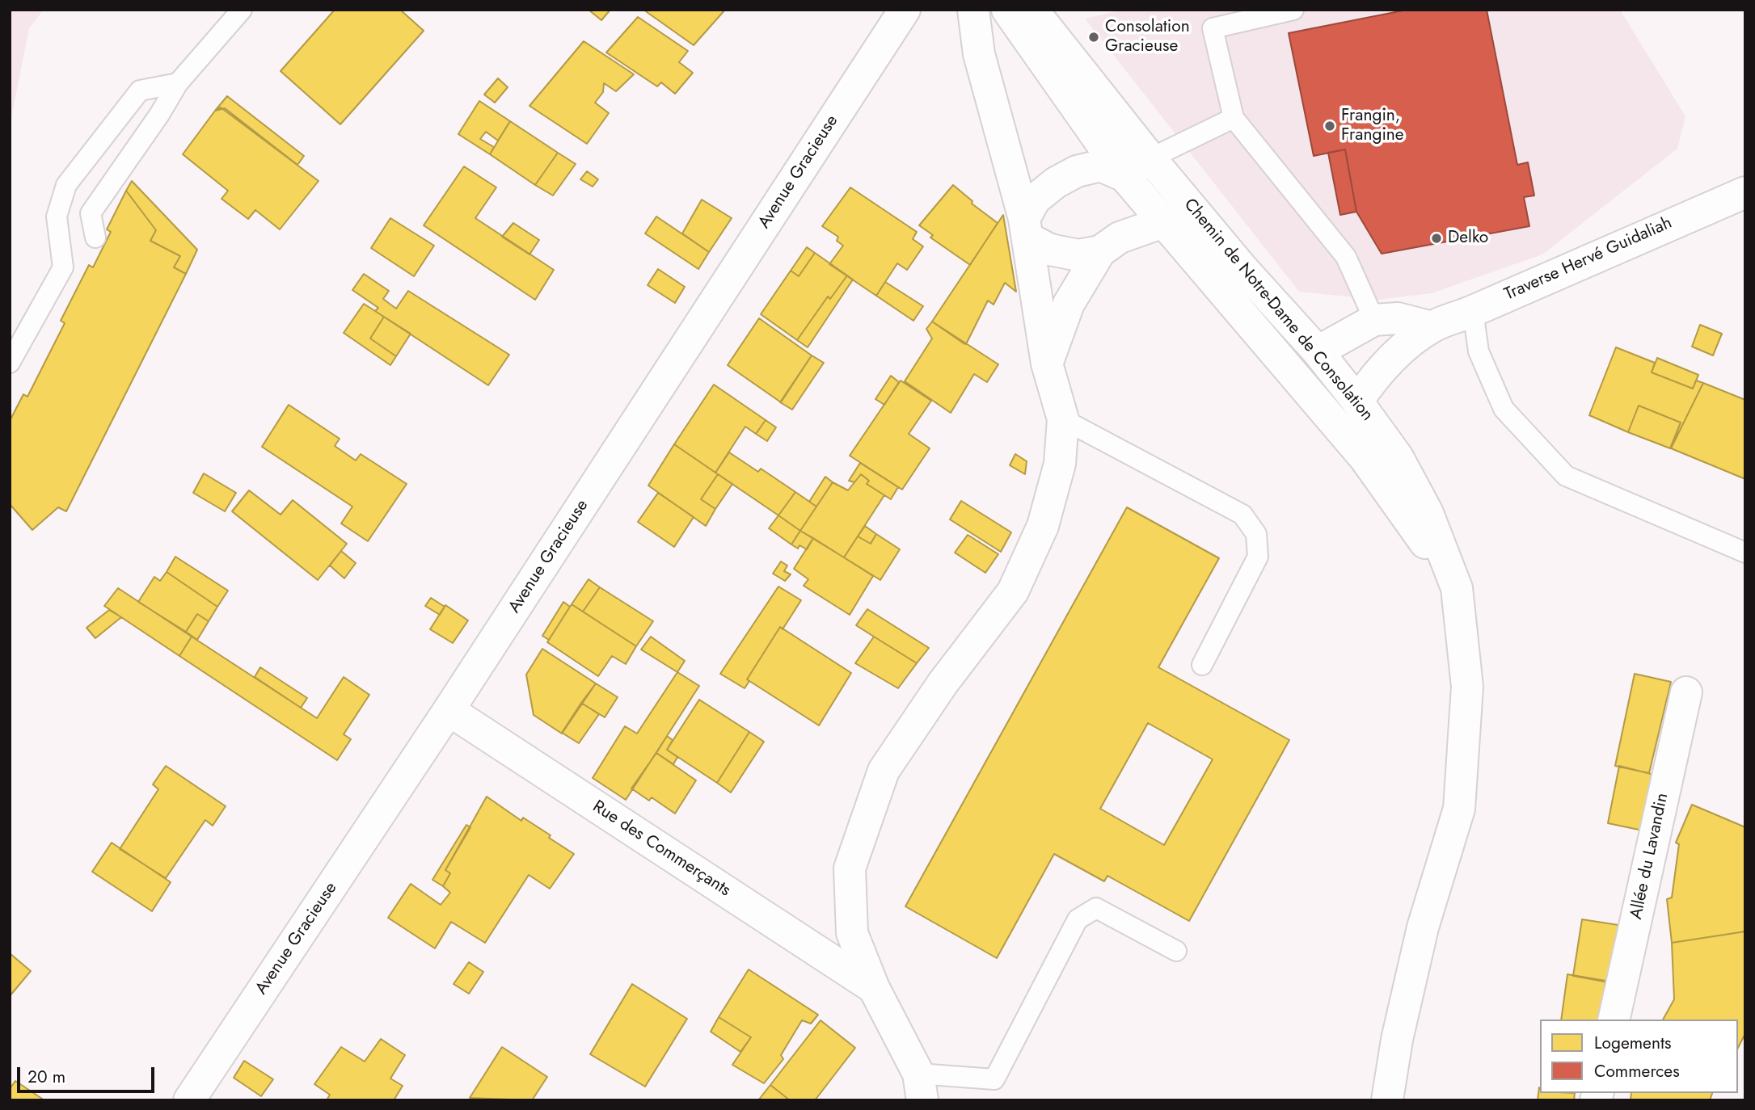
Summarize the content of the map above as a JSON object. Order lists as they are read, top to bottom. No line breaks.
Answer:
{"streets":{"street":["Avenue Gracieuse","Traverse Hervé Guidaliah","Chemin de Notre-Dame de Consolation","Rue des Commerçants","Allée du Lavandin"]},"crossings":[["Avenue Gracieuse","Rue des Commerçants"],["Traverse Hervé Guidaliah","Chemin de Notre-Dame de Consolation"]],"places":["Consolation Gracieuse","Frangin, Frangine","Delko"],"legend":["Logements","Commerces"],"scale_bar":"20 m"}
